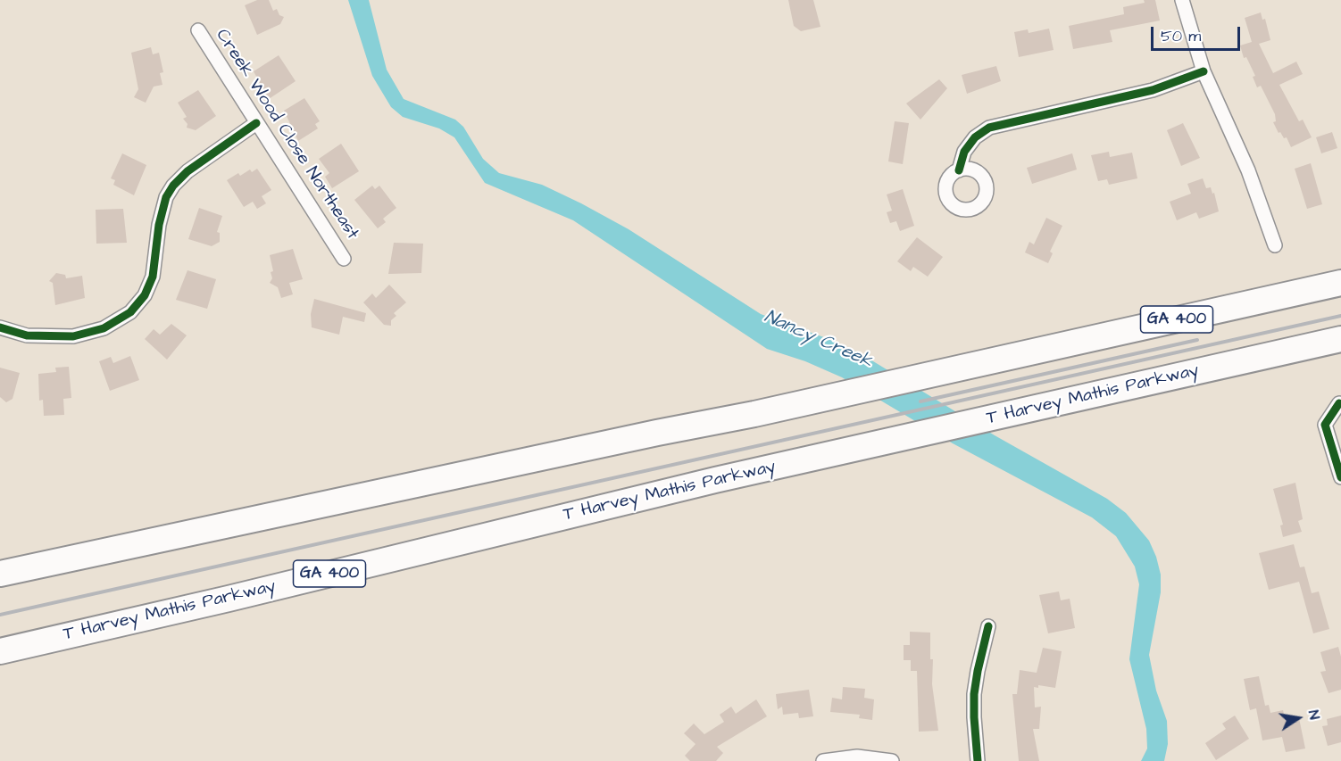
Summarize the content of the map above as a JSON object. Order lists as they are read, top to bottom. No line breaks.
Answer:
{"streets":{"highway":["GA 400","T Harvey Mathis Parkway"],"street":["Creek Wood Close Northeast"]},"water":["Nancy Creek"],"scale_bar":"50 m","north":"right"}
